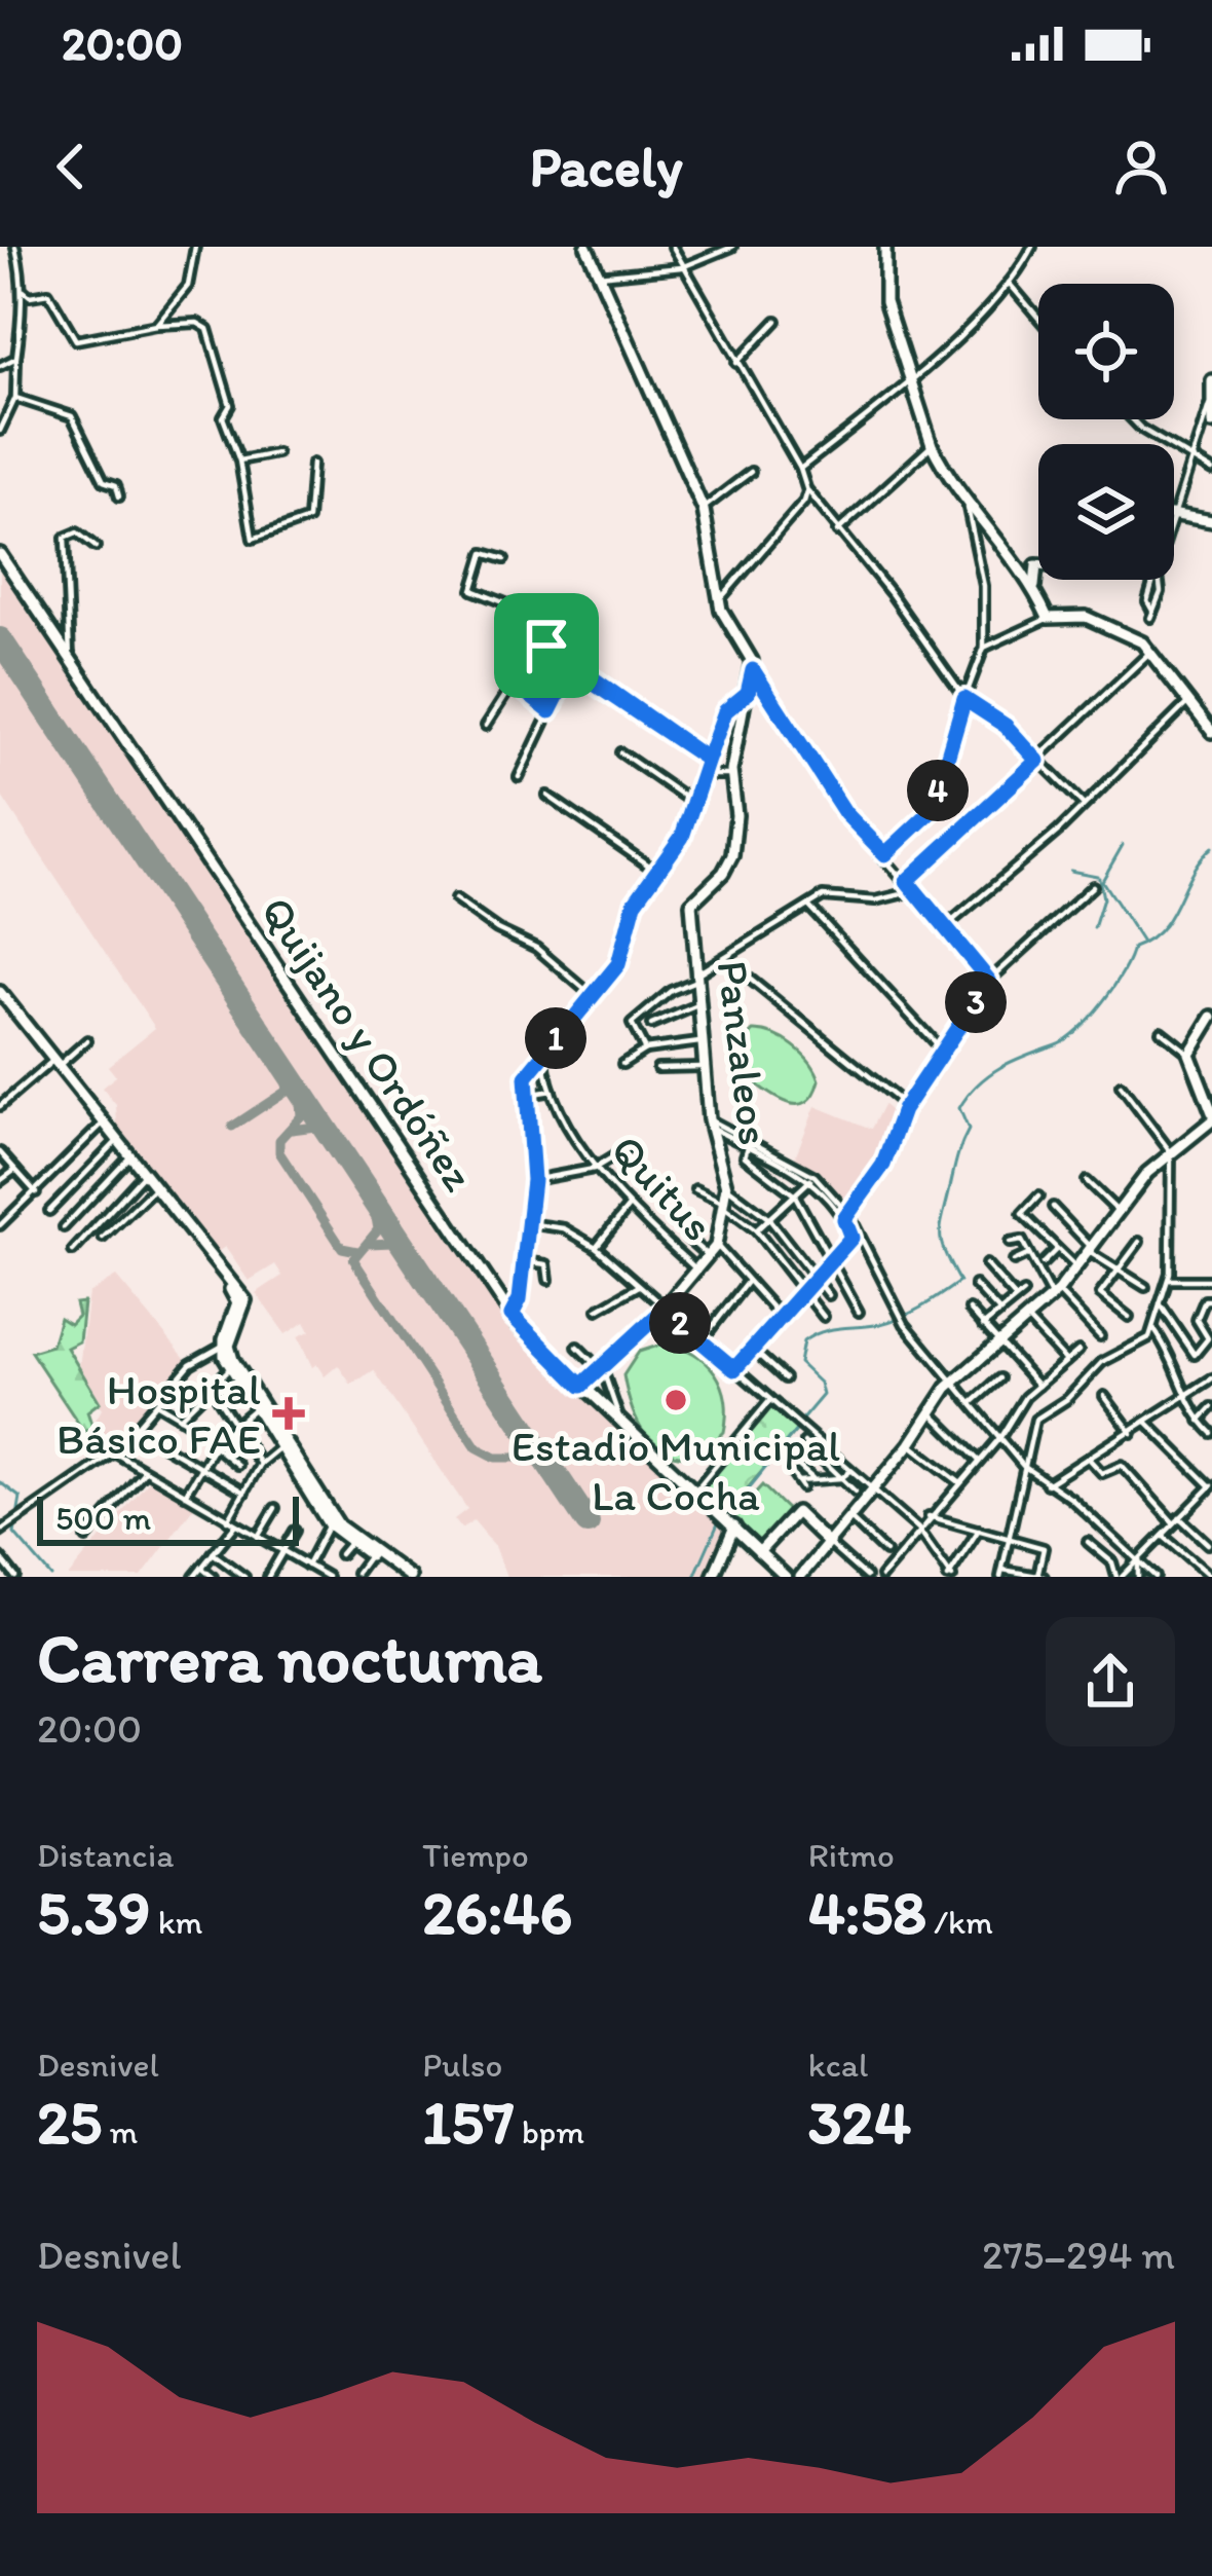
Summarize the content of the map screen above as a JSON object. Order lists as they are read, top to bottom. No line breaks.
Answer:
{"streets":{"street":["Quijano y Ordóñez","Panzaleos","Quitus"]},"crossings":[["Quijano y Ordóñez","Panzaleos"],["Panzaleos","Quitus"]],"places":{"other":["Estadio Municipal La Cocha"],"health":["Hospital Básico FAE"]},"scale_bar":"500 m","page":{"status":"20:00","header":"Pacely","pins":["4","3","1","2"],"scale":"500 m","heading":["Carrera nocturna","20:00"],"stats":[["Distancia","5.39 km"],["Tiempo","26:46"],["Ritmo","4:58 /km"],["Desnivel","25 m"],["Pulso","157 bpm"],["kcal","324"]],"chart":["Desnivel","275–294 m"]}}
